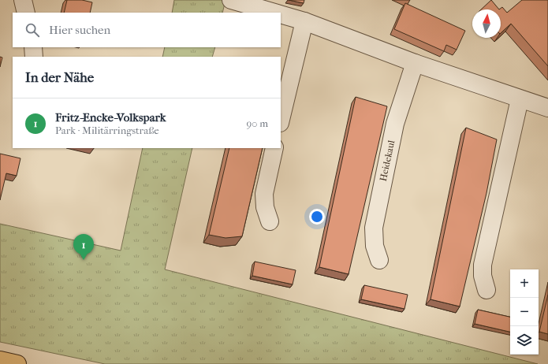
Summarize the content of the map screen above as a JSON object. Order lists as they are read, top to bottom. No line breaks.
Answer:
{"streets":{"street":["Heidekaul"]},"north":"top","page":{"search":"Hier suchen","heading":"In der Nähe","list":[{"mark":"1","name":"Fritz-Encke-Volkspark","note":"Park · Militärringstraße","value":"90 m"}],"pins":"1","map_buttons":["+","−"]}}
